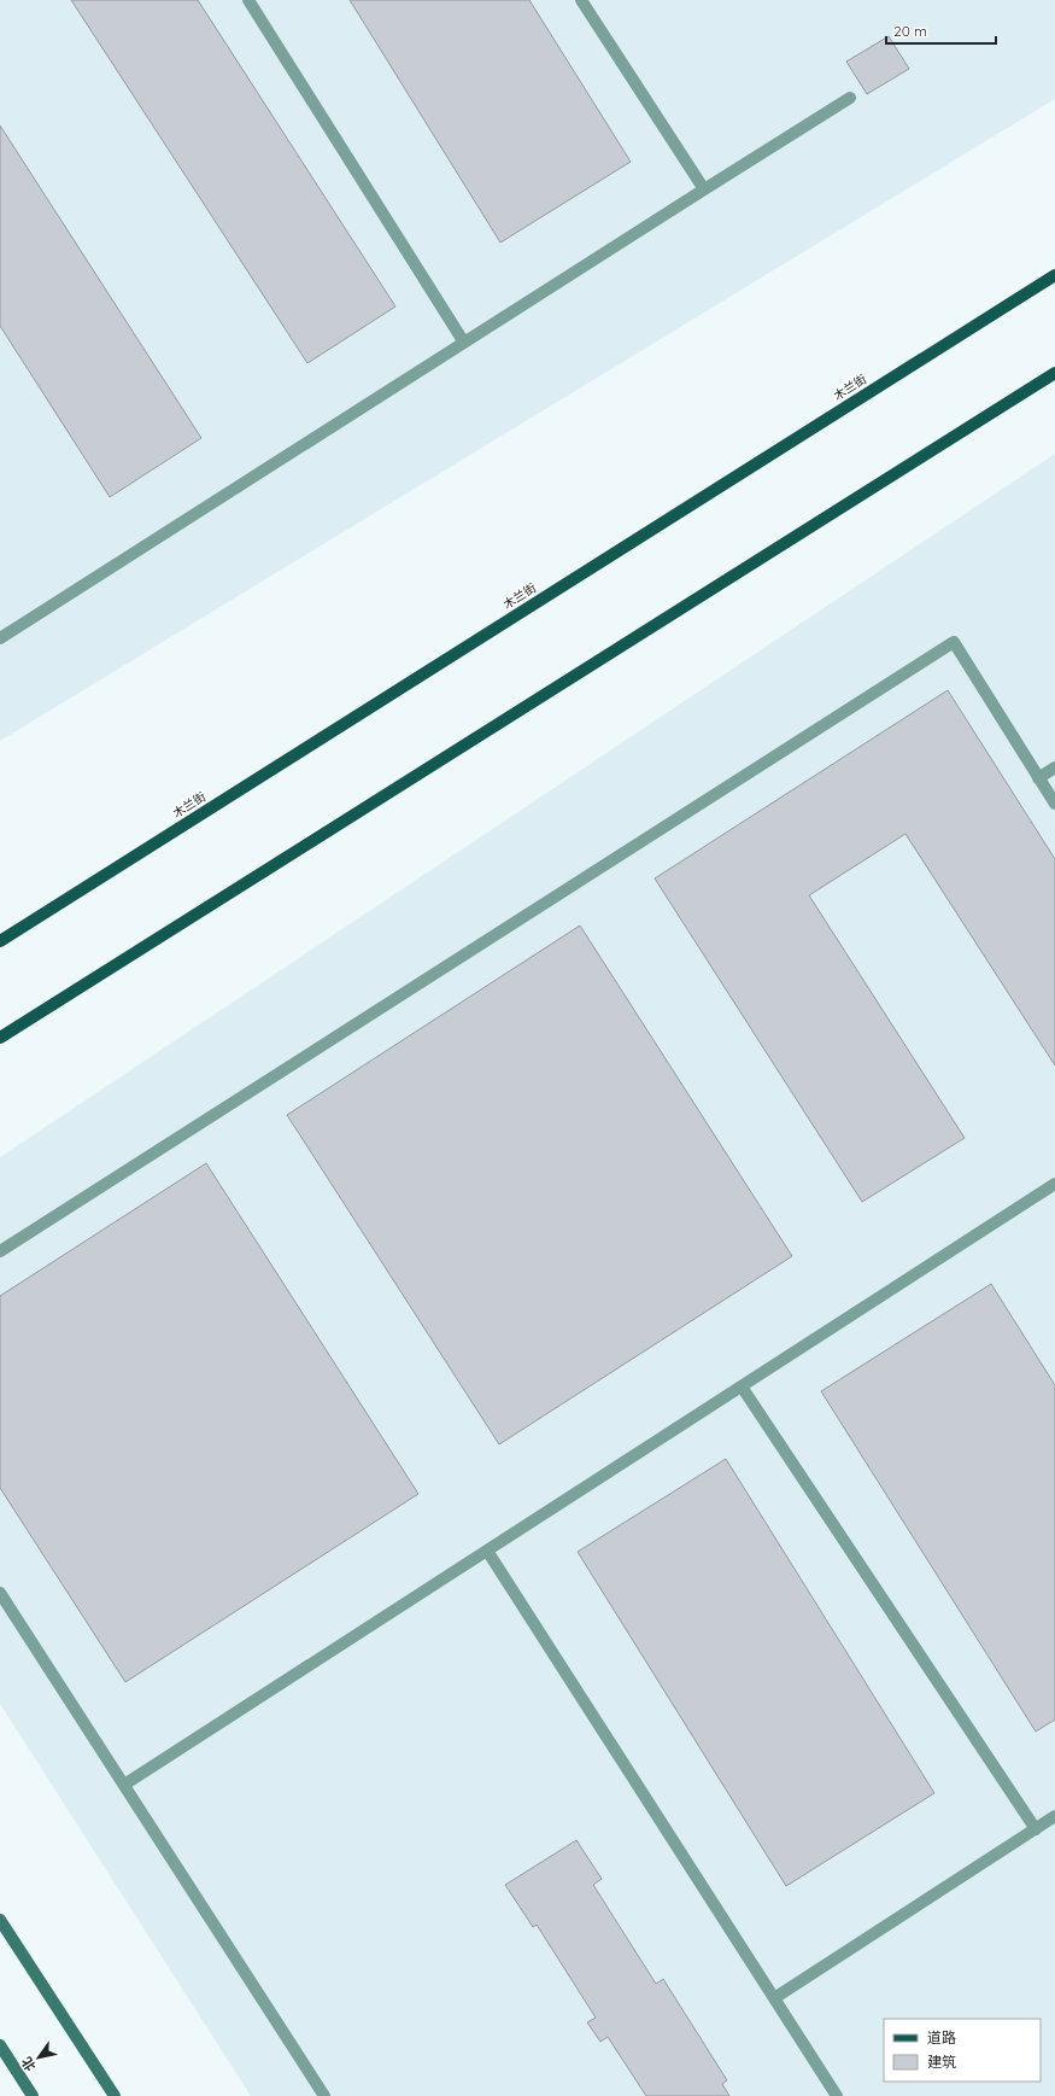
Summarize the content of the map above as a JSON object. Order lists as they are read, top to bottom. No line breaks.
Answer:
{"streets":{"main road":["木兰街"]},"legend":["道路","建筑"],"scale_bar":"20 m","north":"bottom left"}
